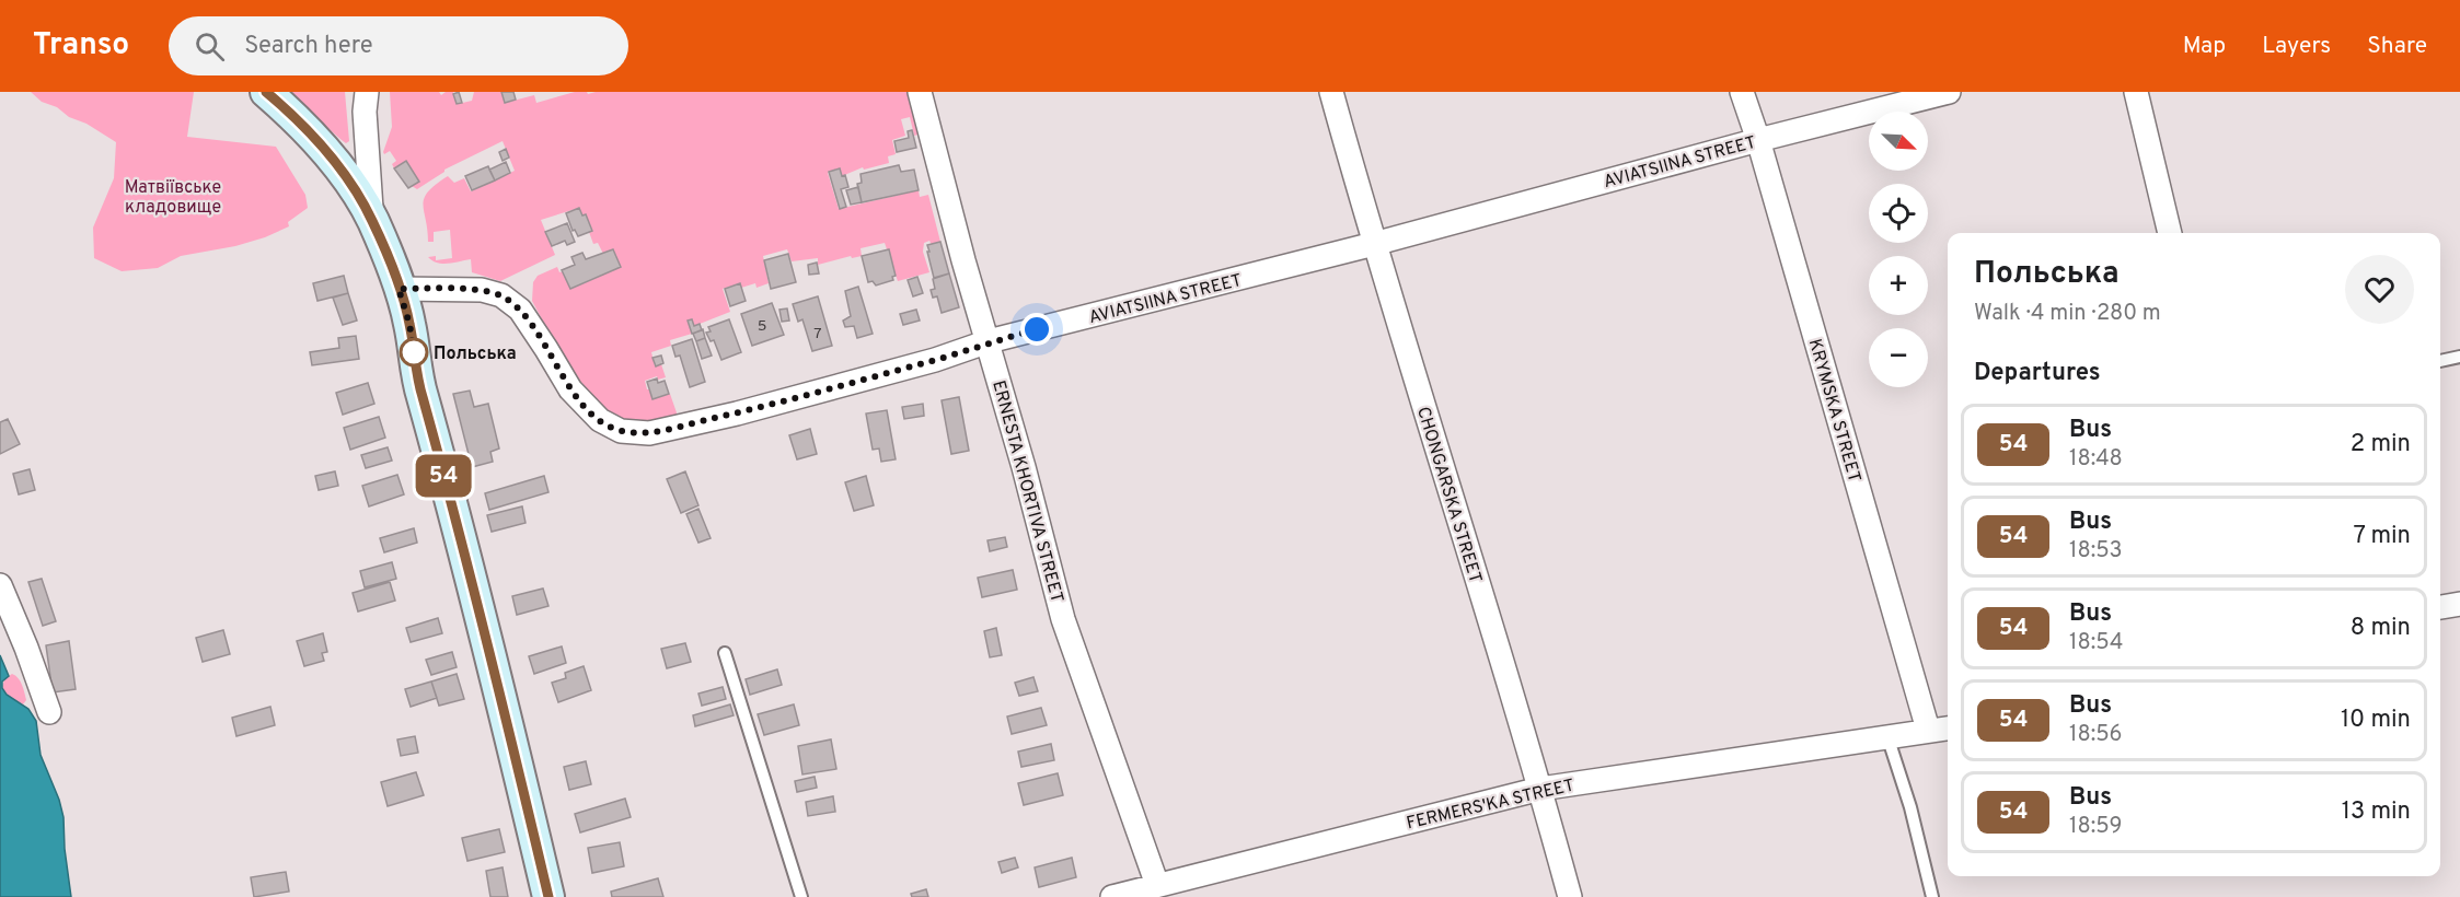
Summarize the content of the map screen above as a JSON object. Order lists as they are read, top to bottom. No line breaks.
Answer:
{"streets":{"street":["AVIATSIINA STREET","KRYMSKA STREET","ERNESTA KHORTIVA STREET","CHONGARSKA STREET","FERMERS'KA STREET"]},"crossings":[["AVIATSIINA STREET","KRYMSKA STREET"],["AVIATSIINA STREET","ERNESTA KHORTIVA STREET"],["AVIATSIINA STREET","CHONGARSKA STREET"],["KRYMSKA STREET","FERMERS'KA STREET"],["ERNESTA KHORTIVA STREET","FERMERS'KA STREET"],["CHONGARSKA STREET","FERMERS'KA STREET"]],"parks":["Матвіївське кладовище"],"places":["Польська"],"lines":["bus line 54"],"house_numbers":["5","7"],"north":"bottom right","page":{"header":"Transo","search":"Search here","nav":["Map","Layers","Share"],"on_map":"54","map_buttons":["+","−"],"heading":[["Польська","Walk · 4 min · 280 m"],"Departures"],"list":[{"mark":"54","name":"Bus","note":"18:48","value":"2 min"},{"mark":"54","name":"Bus","note":"18:53","value":"7 min"},{"mark":"54","name":"Bus","note":"18:54","value":"8 min"},{"mark":"54","name":"Bus","note":"18:56","value":"10 min"},{"mark":"54","name":"Bus","note":"18:59","value":"13 min"}]}}
